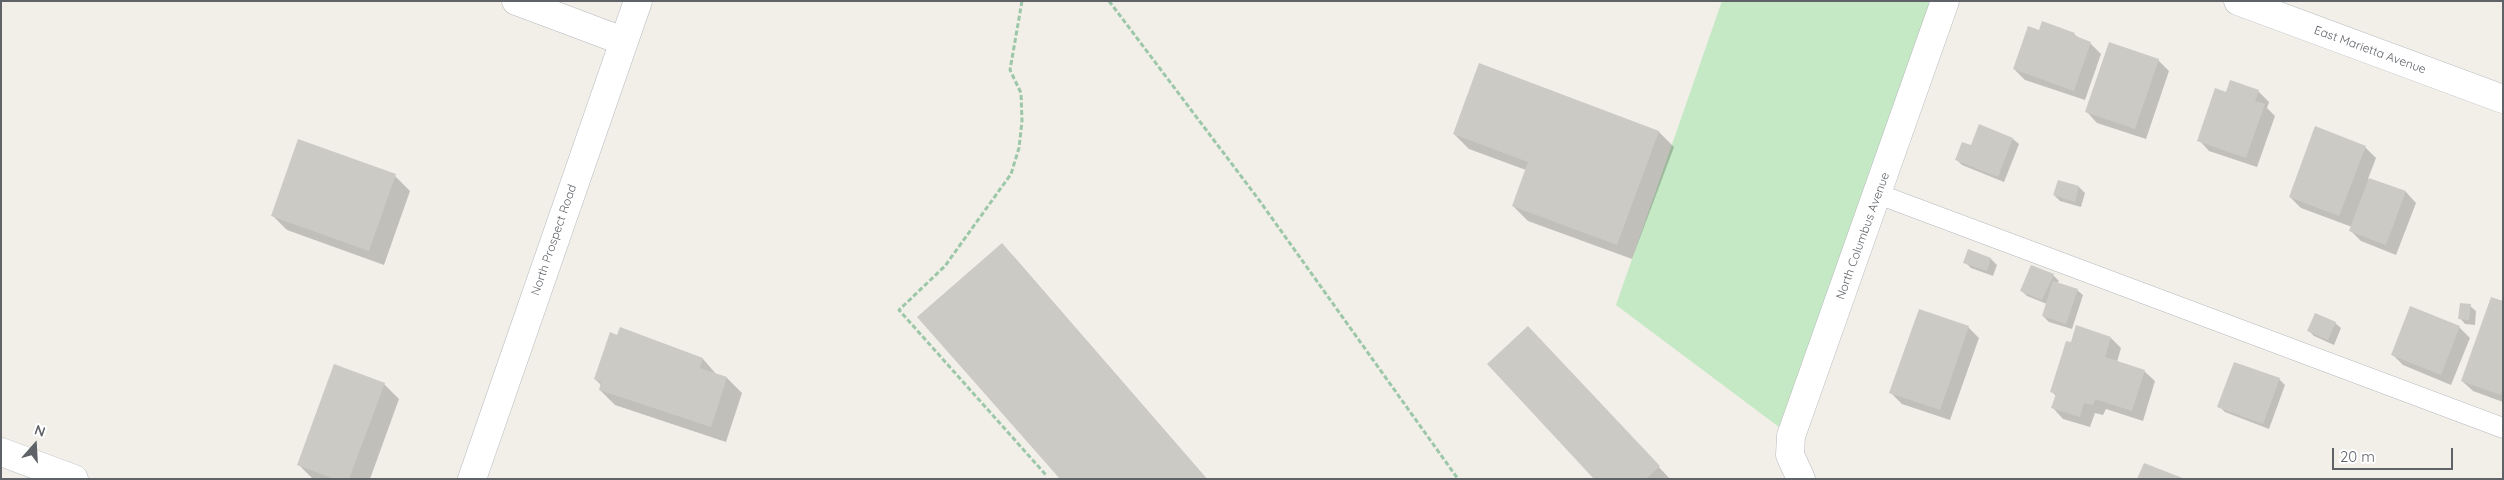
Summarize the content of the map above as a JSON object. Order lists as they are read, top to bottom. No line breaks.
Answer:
{"streets":{"street":["East Marietta Avenue","North Columbus Avenue","North Prospect Road"]},"scale_bar":"20 m","north":"top"}
